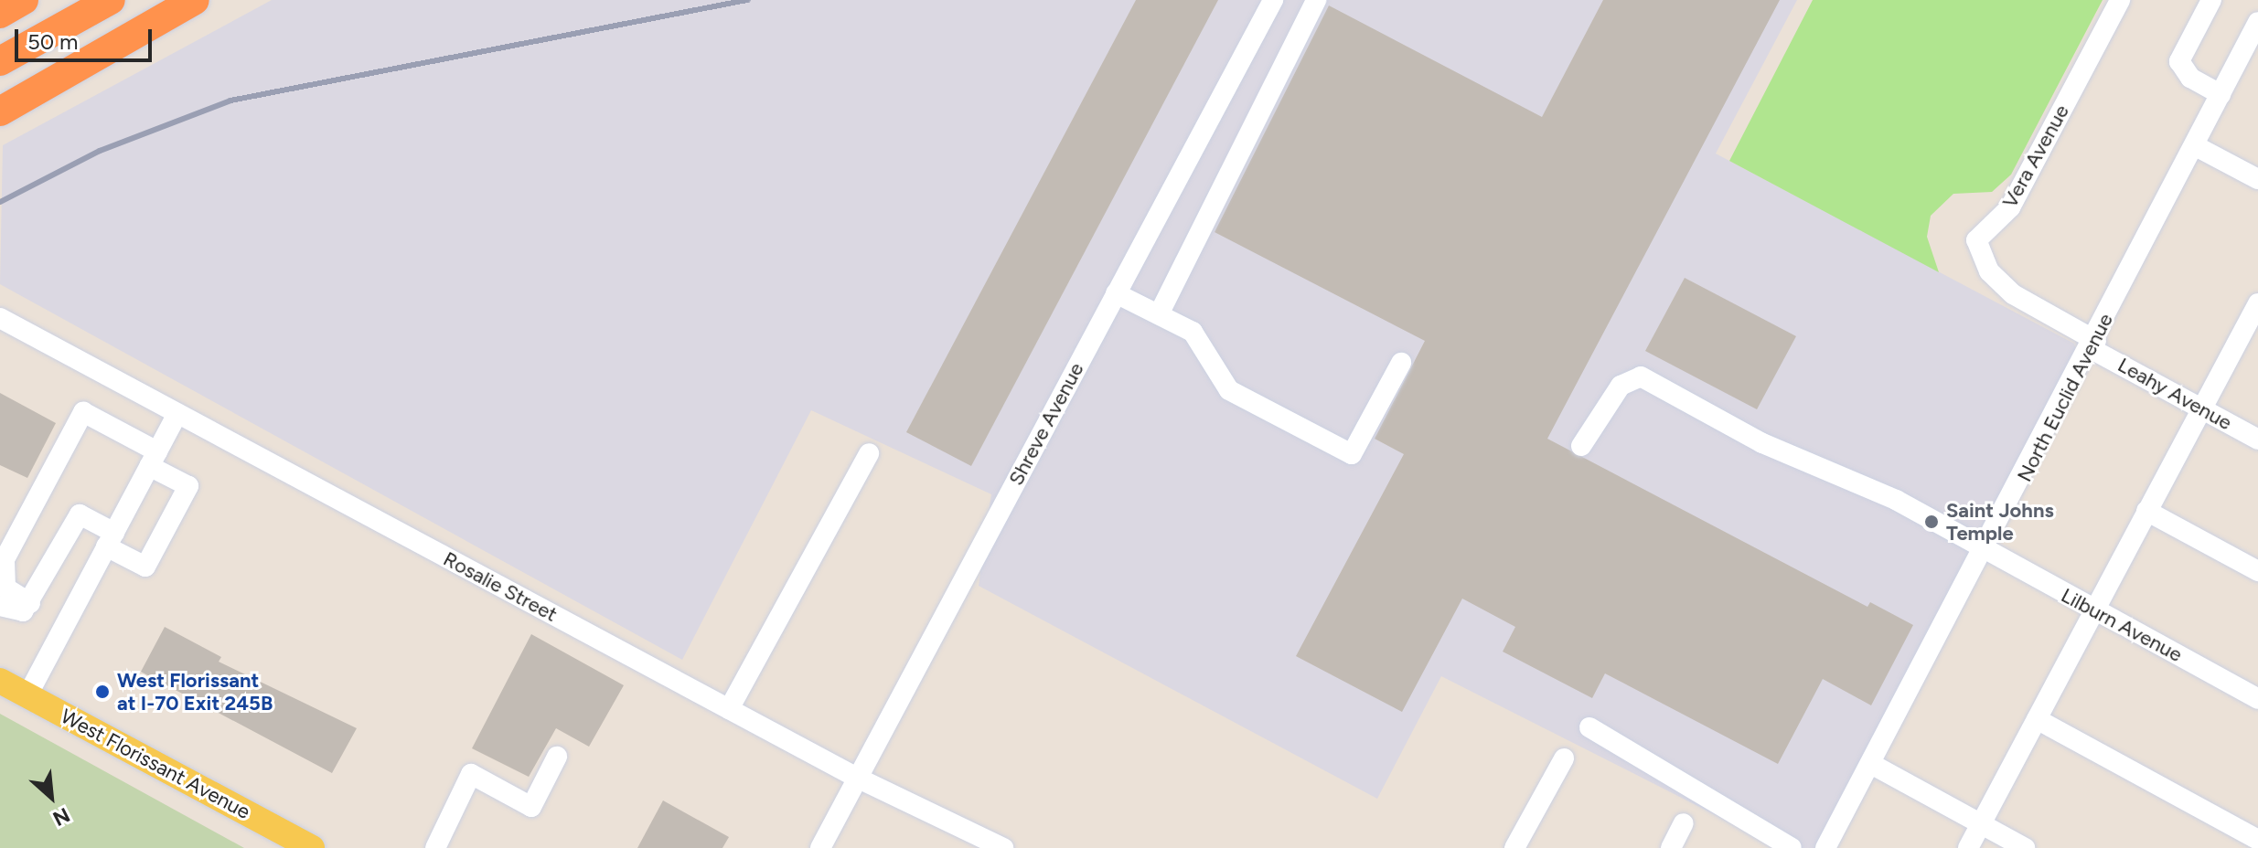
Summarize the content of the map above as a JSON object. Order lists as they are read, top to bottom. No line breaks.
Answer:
{"streets":{"main road":["West Florissant Avenue"],"street":["Vera Avenue","Leahy Avenue","North Euclid Avenue","Shreve Avenue","Rosalie Street","Lilburn Avenue"]},"crossings":[["Vera Avenue","Leahy Avenue"],["Vera Avenue","North Euclid Avenue"],["Leahy Avenue","North Euclid Avenue"],["North Euclid Avenue","Lilburn Avenue"],["Shreve Avenue","Rosalie Street"]],"places":["Saint Johns Temple","West Florissant at I-70 Exit 245B"],"scale_bar":"50 m","north":"bottom right"}
